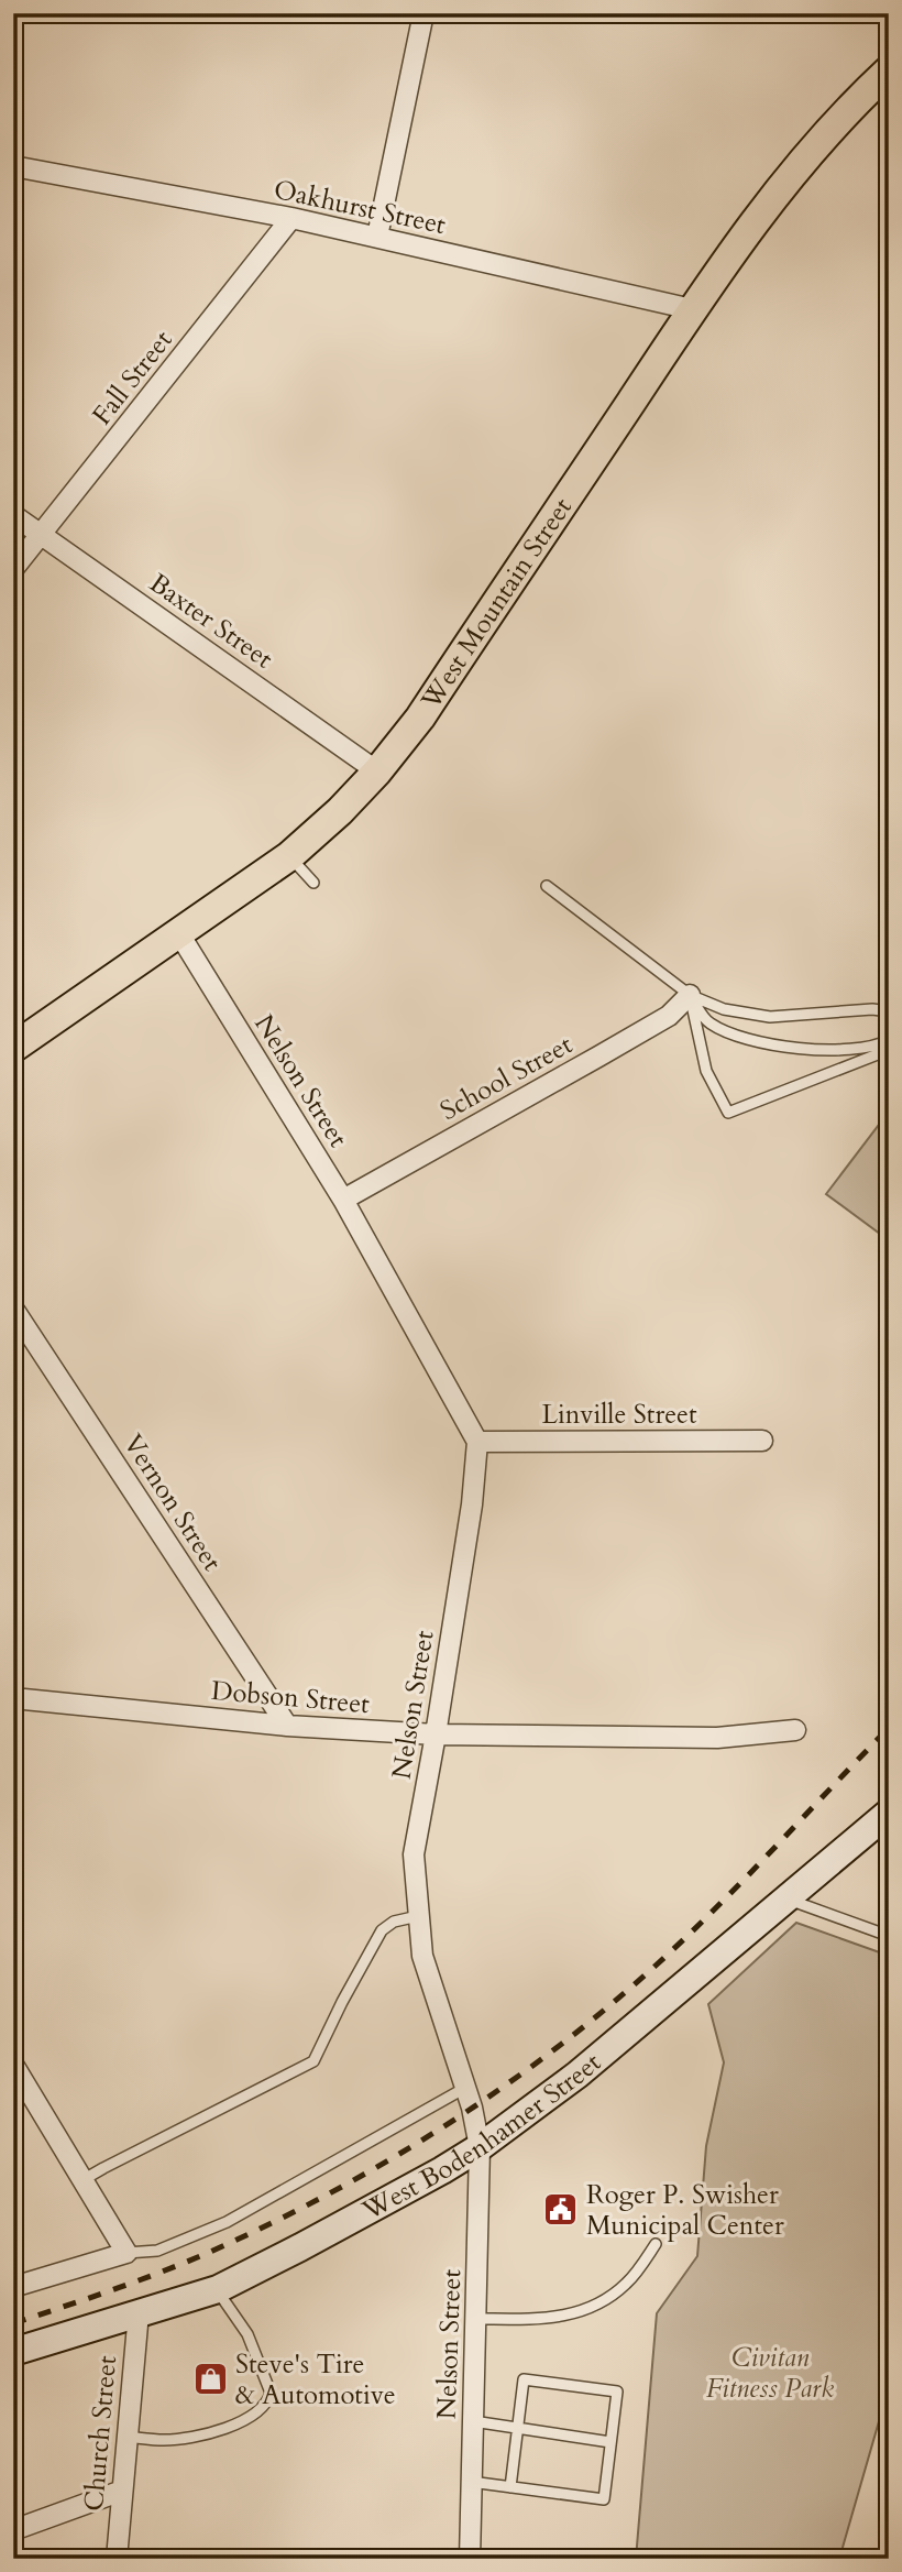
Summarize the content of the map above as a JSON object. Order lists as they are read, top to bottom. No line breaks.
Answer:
{"streets":{"main road":["West Mountain Street","West Bodenhamer Street"],"street":["Oakhurst Street","Fall Street","Baxter Street","School Street","Nelson Street","Linville Street","Vernon Street","Dobson Street","Church Street"]},"crossings":[["Oakhurst Street","Fall Street"],["Oakhurst Street","West Mountain Street"],["Fall Street","Baxter Street"],["West Mountain Street","Baxter Street"],["West Mountain Street","Nelson Street"],["School Street","Nelson Street"],["Nelson Street","Linville Street"],["Nelson Street","Dobson Street"],["Nelson Street","West Bodenhamer Street"],["Vernon Street","Dobson Street"],["West Bodenhamer Street","Church Street"]],"parks":["Civitan Fitness Park"],"places":{"public building":["Roger P. Swisher Municipal Center"],"shop":["Steve's Tire & Automotive"]}}
